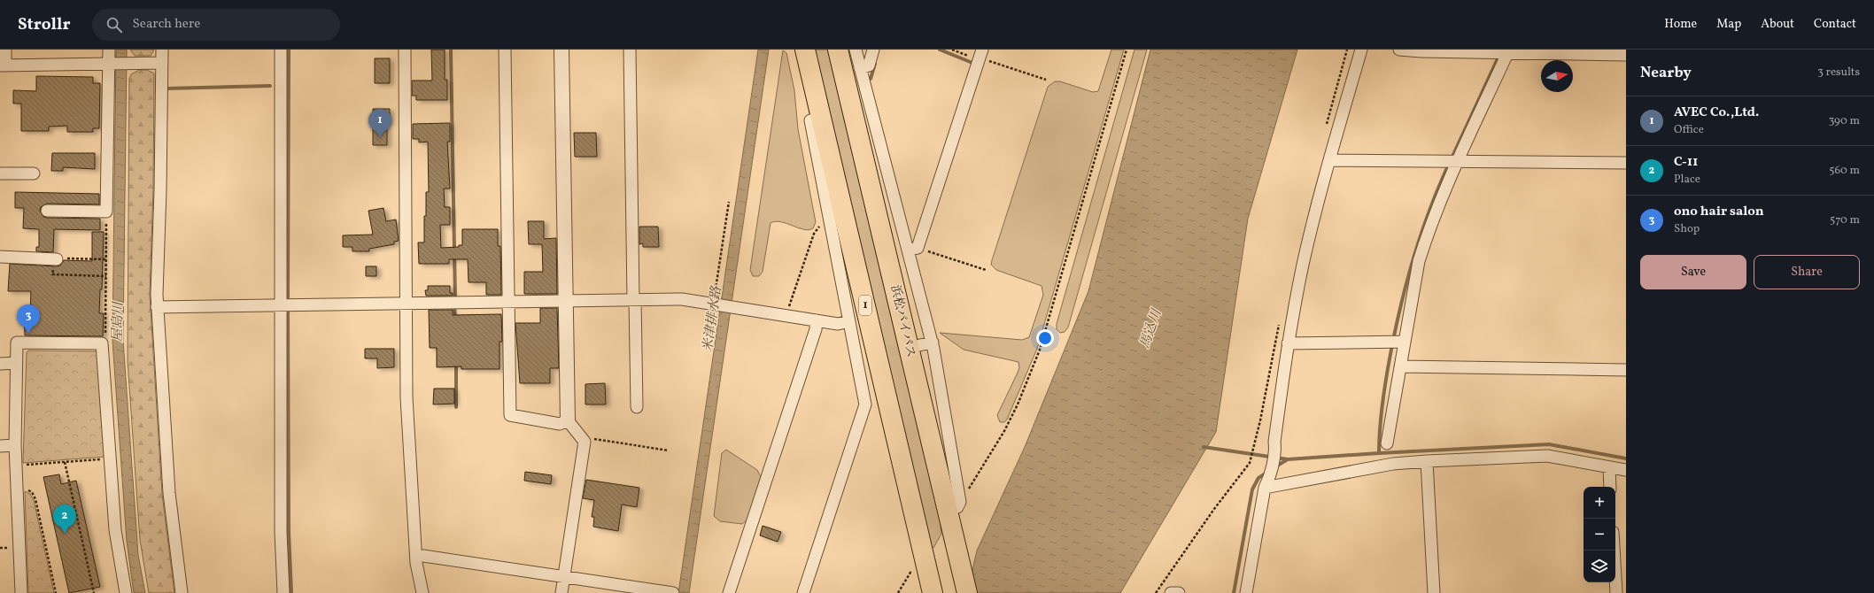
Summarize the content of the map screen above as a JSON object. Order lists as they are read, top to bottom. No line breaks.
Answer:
{"streets":{"highway":["1","浜松バイパス"]},"water":["米津排水路","屋島川","馬込川"],"north":"right","page":{"header":"Strollr","search":"Search here","nav":["Home","Map","About","Contact"],"heading":["Nearby","3 results"],"list":[{"mark":"1","name":"AVEC Co.,Ltd.","note":"Office","value":"390 m"},{"mark":"2","name":"C-11","note":"Place","value":"560 m"},{"mark":"3","name":"ono hair salon","note":"Shop","value":"570 m"}],"pins":["1","3","2"],"buttons":["Save","Share"],"map_buttons":["+","−"]}}
